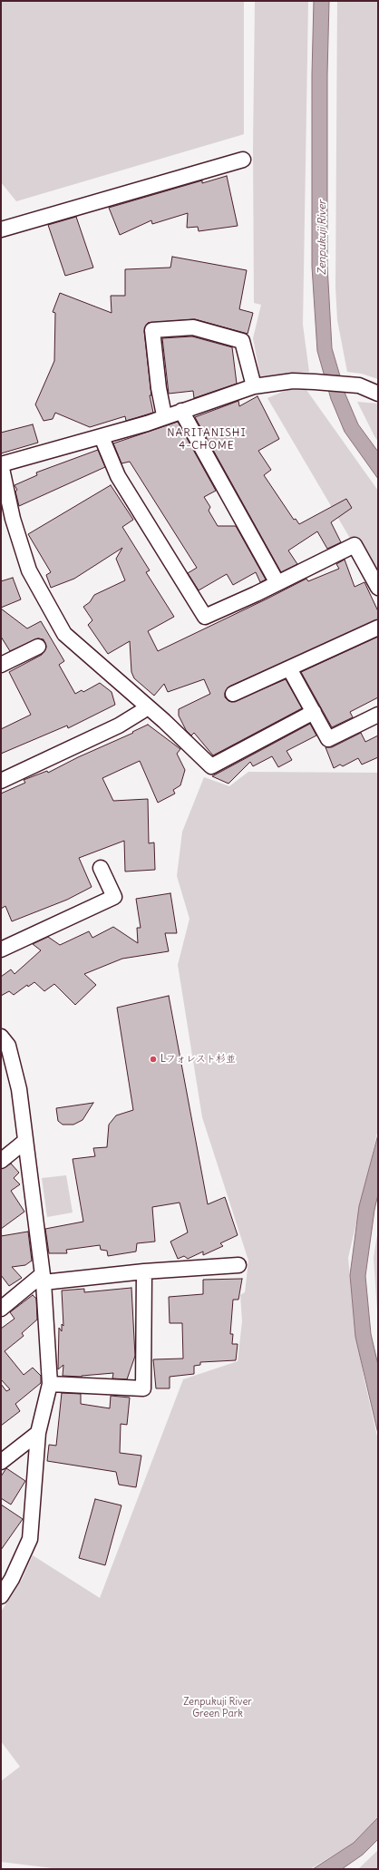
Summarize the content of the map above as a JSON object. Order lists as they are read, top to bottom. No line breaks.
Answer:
{"districts":["NARITANISHI 4-CHOME"],"water":["Zenpukuji River"],"parks":["Zenpukuji River Green Park"],"places":["Lフォレスト杉並"]}
